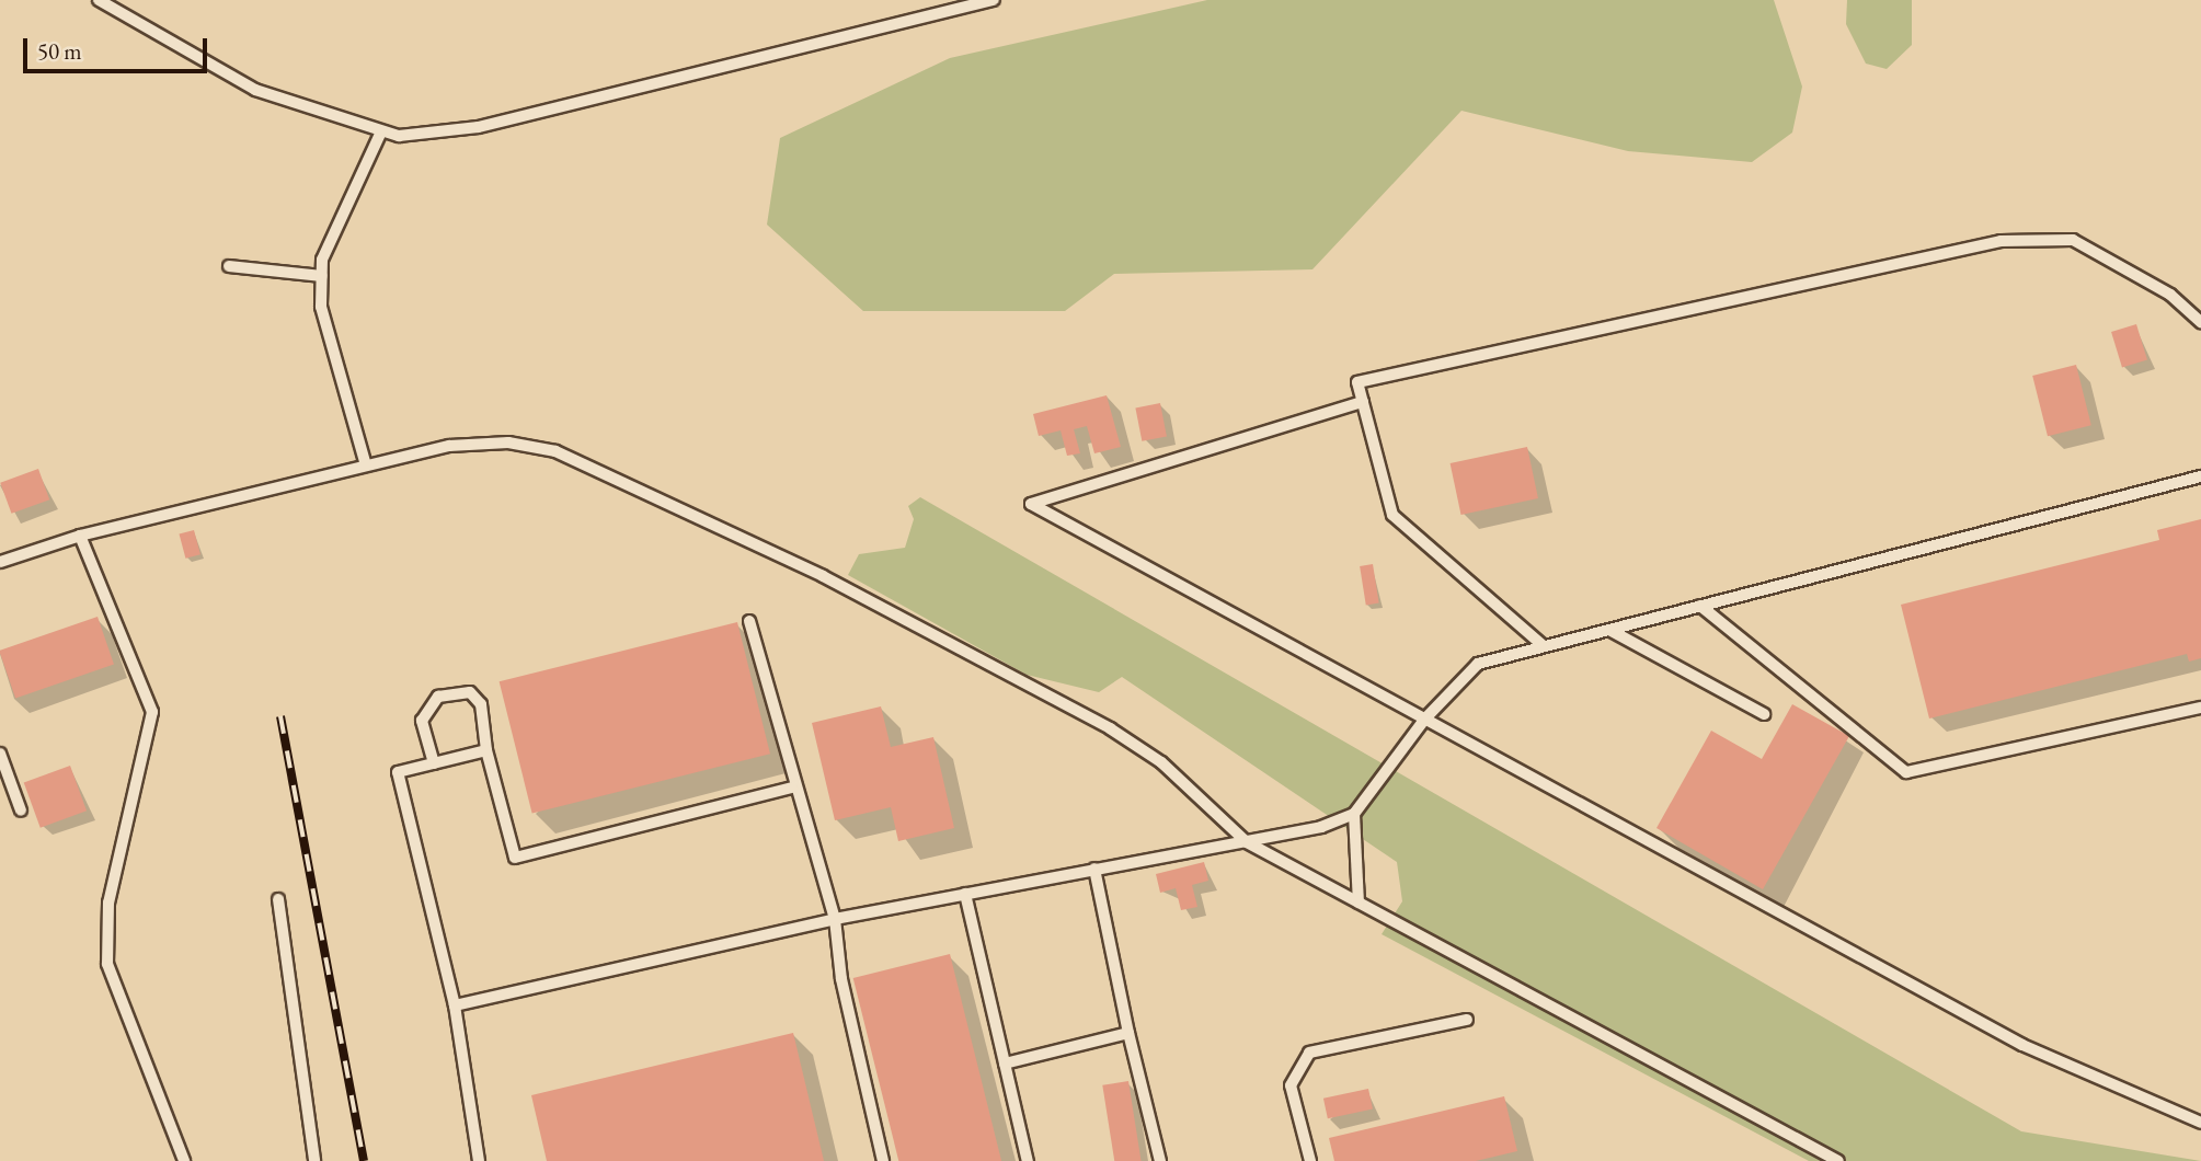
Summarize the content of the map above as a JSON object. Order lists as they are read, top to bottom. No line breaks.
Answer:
{"scale_bar":"50 m"}
